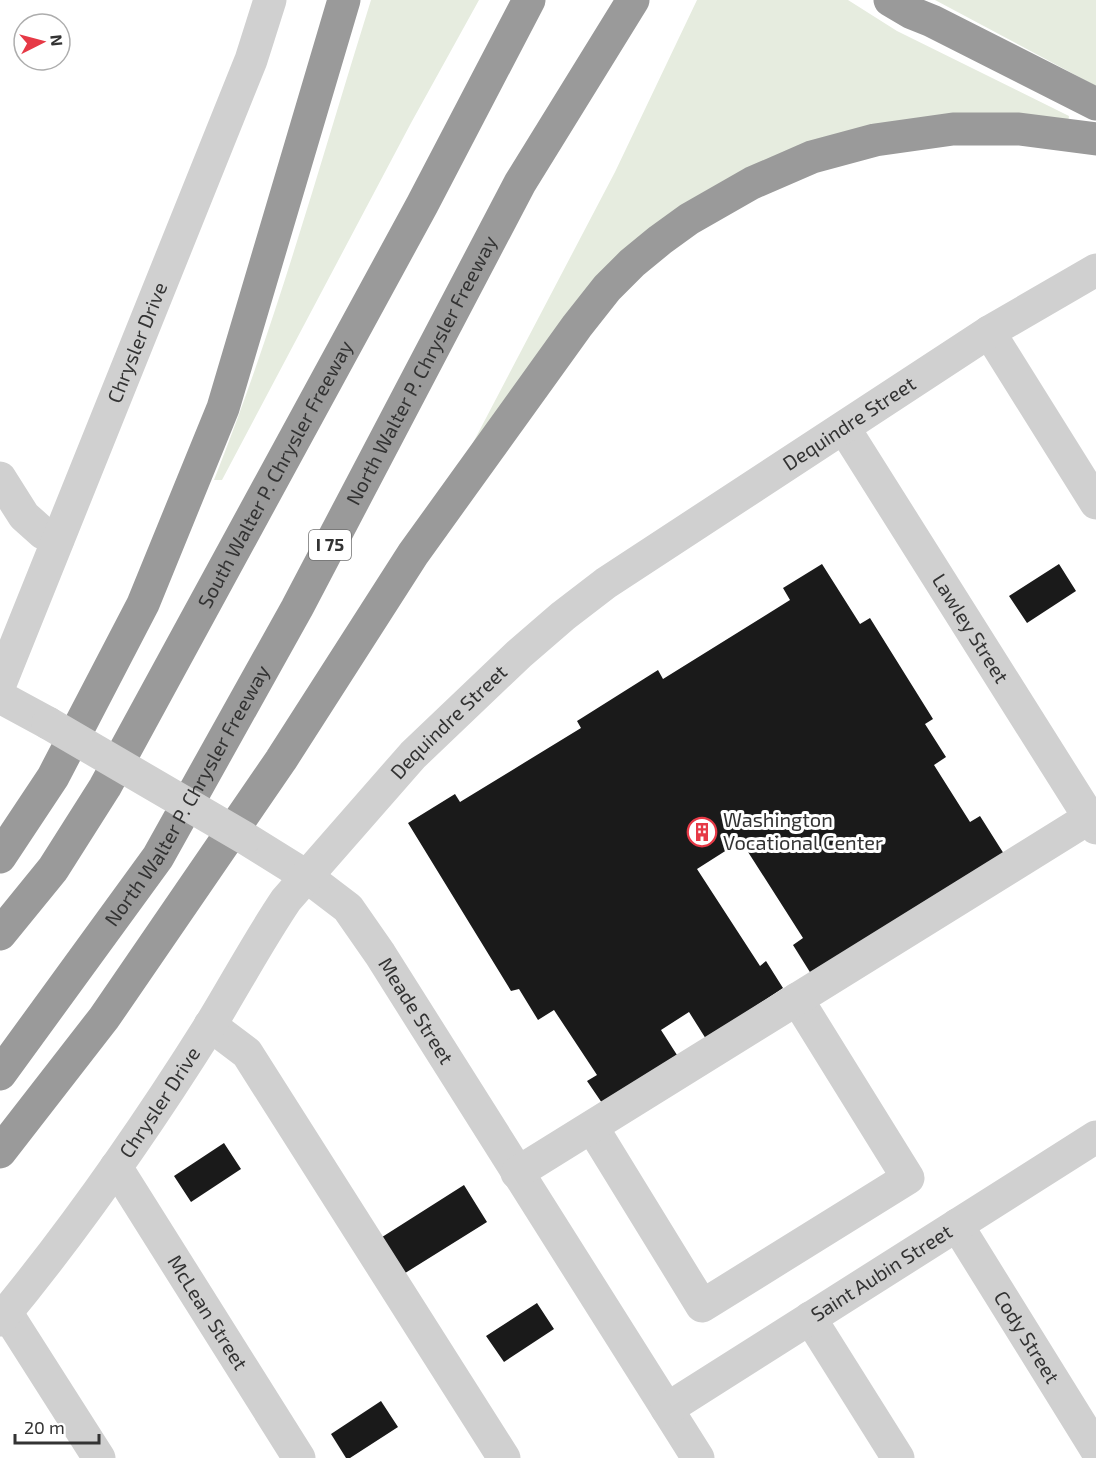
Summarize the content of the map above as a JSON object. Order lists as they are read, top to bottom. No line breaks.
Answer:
{"streets":{"highway":["North Walter P. Chrysler Freeway","South Walter P. Chrysler Freeway","I 75"],"street":["Chrysler Drive","Dequindre Street","Lawley Street","Meade Street","Saint Aubin Street","McLean Street","Cody Street"]},"crossings":[["Chrysler Drive","Dequindre Street"],["Chrysler Drive","Meade Street"],["Chrysler Drive","McLean Street"],["Dequindre Street","Lawley Street"],["Dequindre Street","Meade Street"],["Meade Street","Saint Aubin Street"],["Saint Aubin Street","Cody Street"]],"places":{"building":["Washington Vocational Center"]},"scale_bar":"20 m","north":"right"}
